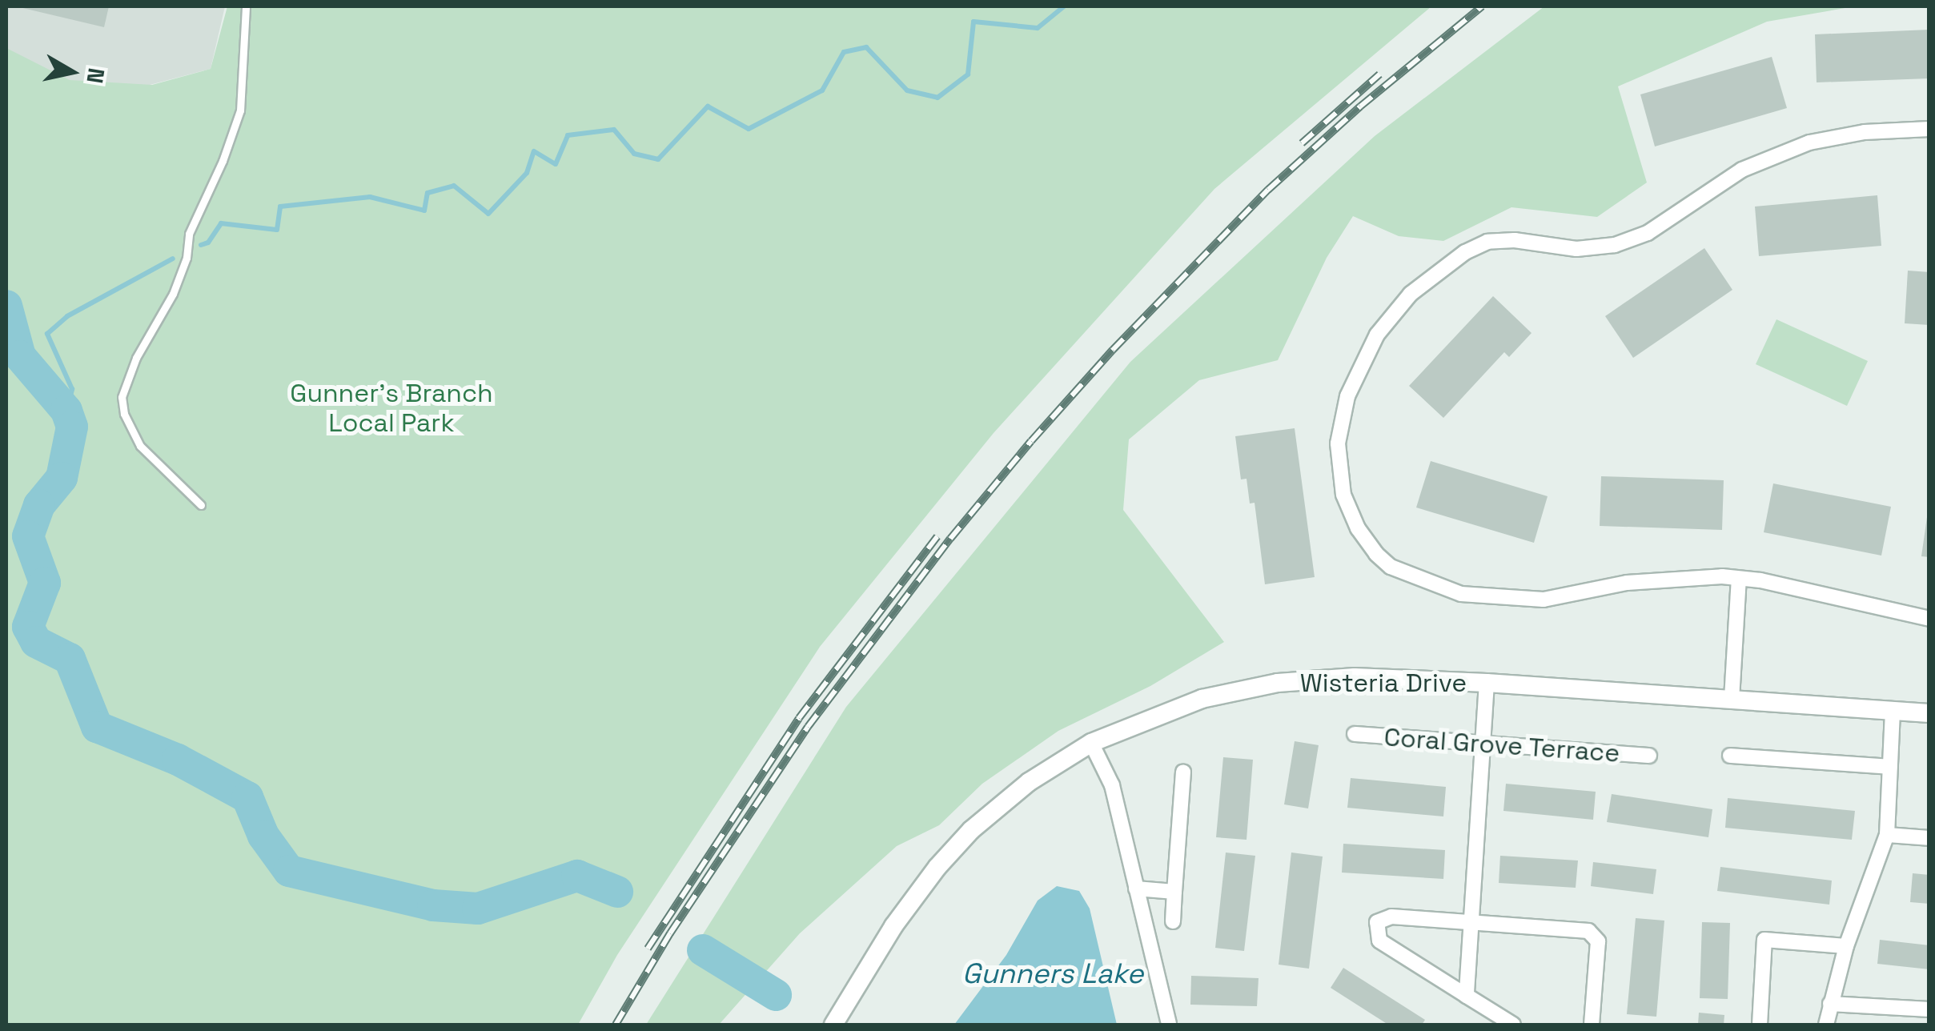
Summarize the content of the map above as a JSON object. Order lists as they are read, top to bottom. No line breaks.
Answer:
{"streets":{"street":["Wisteria Drive","Coral Grove Terrace"]},"water":["Gunners Lake"],"parks":["Gunner's Branch Local Park"],"north":"right"}
